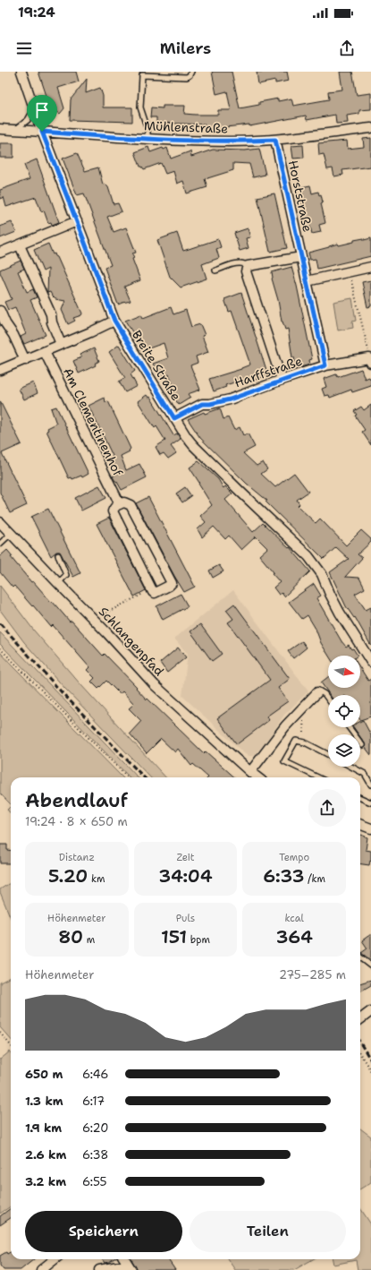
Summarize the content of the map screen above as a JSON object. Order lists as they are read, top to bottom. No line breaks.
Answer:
{"streets":{"street":["Mühlenstraße","Horststraße","Breite Straße","Harffstraße","Am Clementinenhof","Schlangenpfad"]},"crossings":[["Mühlenstraße","Horststraße"],["Mühlenstraße","Breite Straße"],["Horststraße","Harffstraße"],["Breite Straße","Harffstraße"]],"north":"right","page":{"status":"19:24","header":"Milers","heading":["Abendlauf","19:24 · 8 × 650 m"],"stats":[["Distanz","5.20 km"],["Zeit","34:04"],["Tempo","6:33 /km"],["Höhenmeter","80 m"],["Puls","151 bpm"],["kcal","364"]],"chart":["Höhenmeter","275–285 m"],"list":[{"name":"650 m","note":"6:46"},{"name":"1.3 km","note":"6:17"},{"name":"1.9 km","note":"6:20"},{"name":"2.6 km","note":"6:38"},{"name":"3.2 km","note":"6:55"}],"buttons":["Speichern","Teilen"]}}
